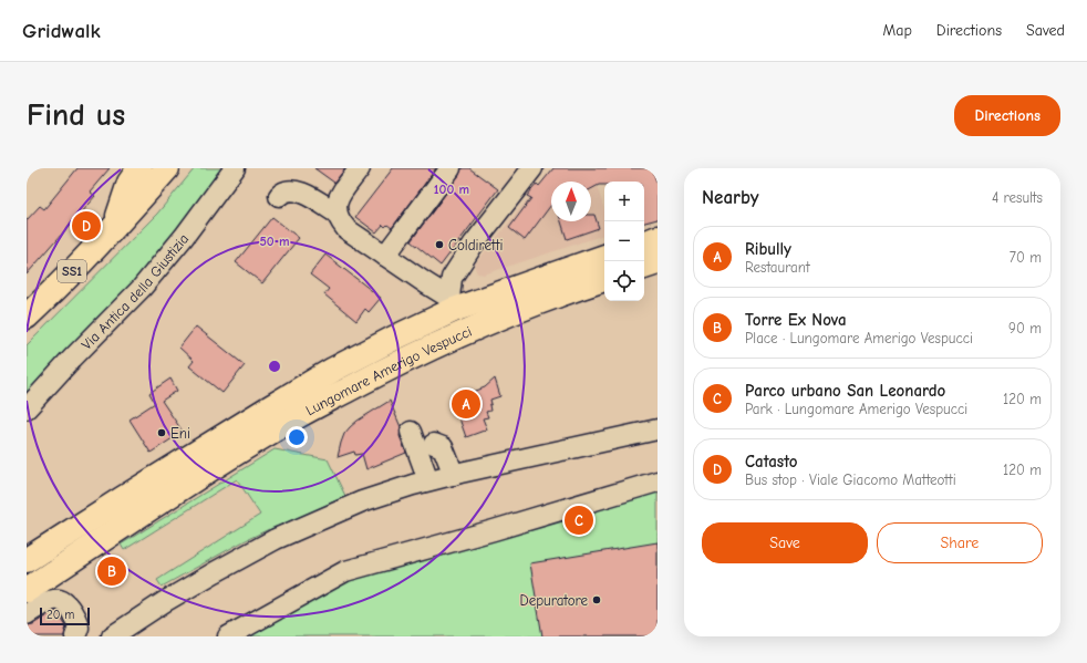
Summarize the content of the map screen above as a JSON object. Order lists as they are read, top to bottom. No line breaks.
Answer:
{"streets":{"main road":["SS1","Lungomare Amerigo Vespucci"],"street":["Via Antica della Giustizia"]},"places":["Coldiretti","Eni","Depuratore"],"scale_bar":"20 m","north":"top","page":{"header":"Gridwalk","nav":["Map","Directions","Saved"],"buttons":["Directions",["Save","Share"]],"title":"Find us","heading":["Nearby","4 results"],"map_buttons":["+","−"],"pins":["D","A","C","B"],"list":[{"mark":"A","name":"Ribully","note":"Restaurant","value":"70 m"},{"mark":"B","name":"Torre Ex Nova","note":"Place · Lungomare Amerigo Vespucci","value":"90 m"},{"mark":"C","name":"Parco urbano San Leonardo","note":"Park · Lungomare Amerigo Vespucci","value":"120 m"},{"mark":"D","name":"Catasto","note":"Bus stop · Viale Giacomo Matteotti","value":"120 m"}],"scale":"20 m"},"rings":["100 m","50 m"]}
